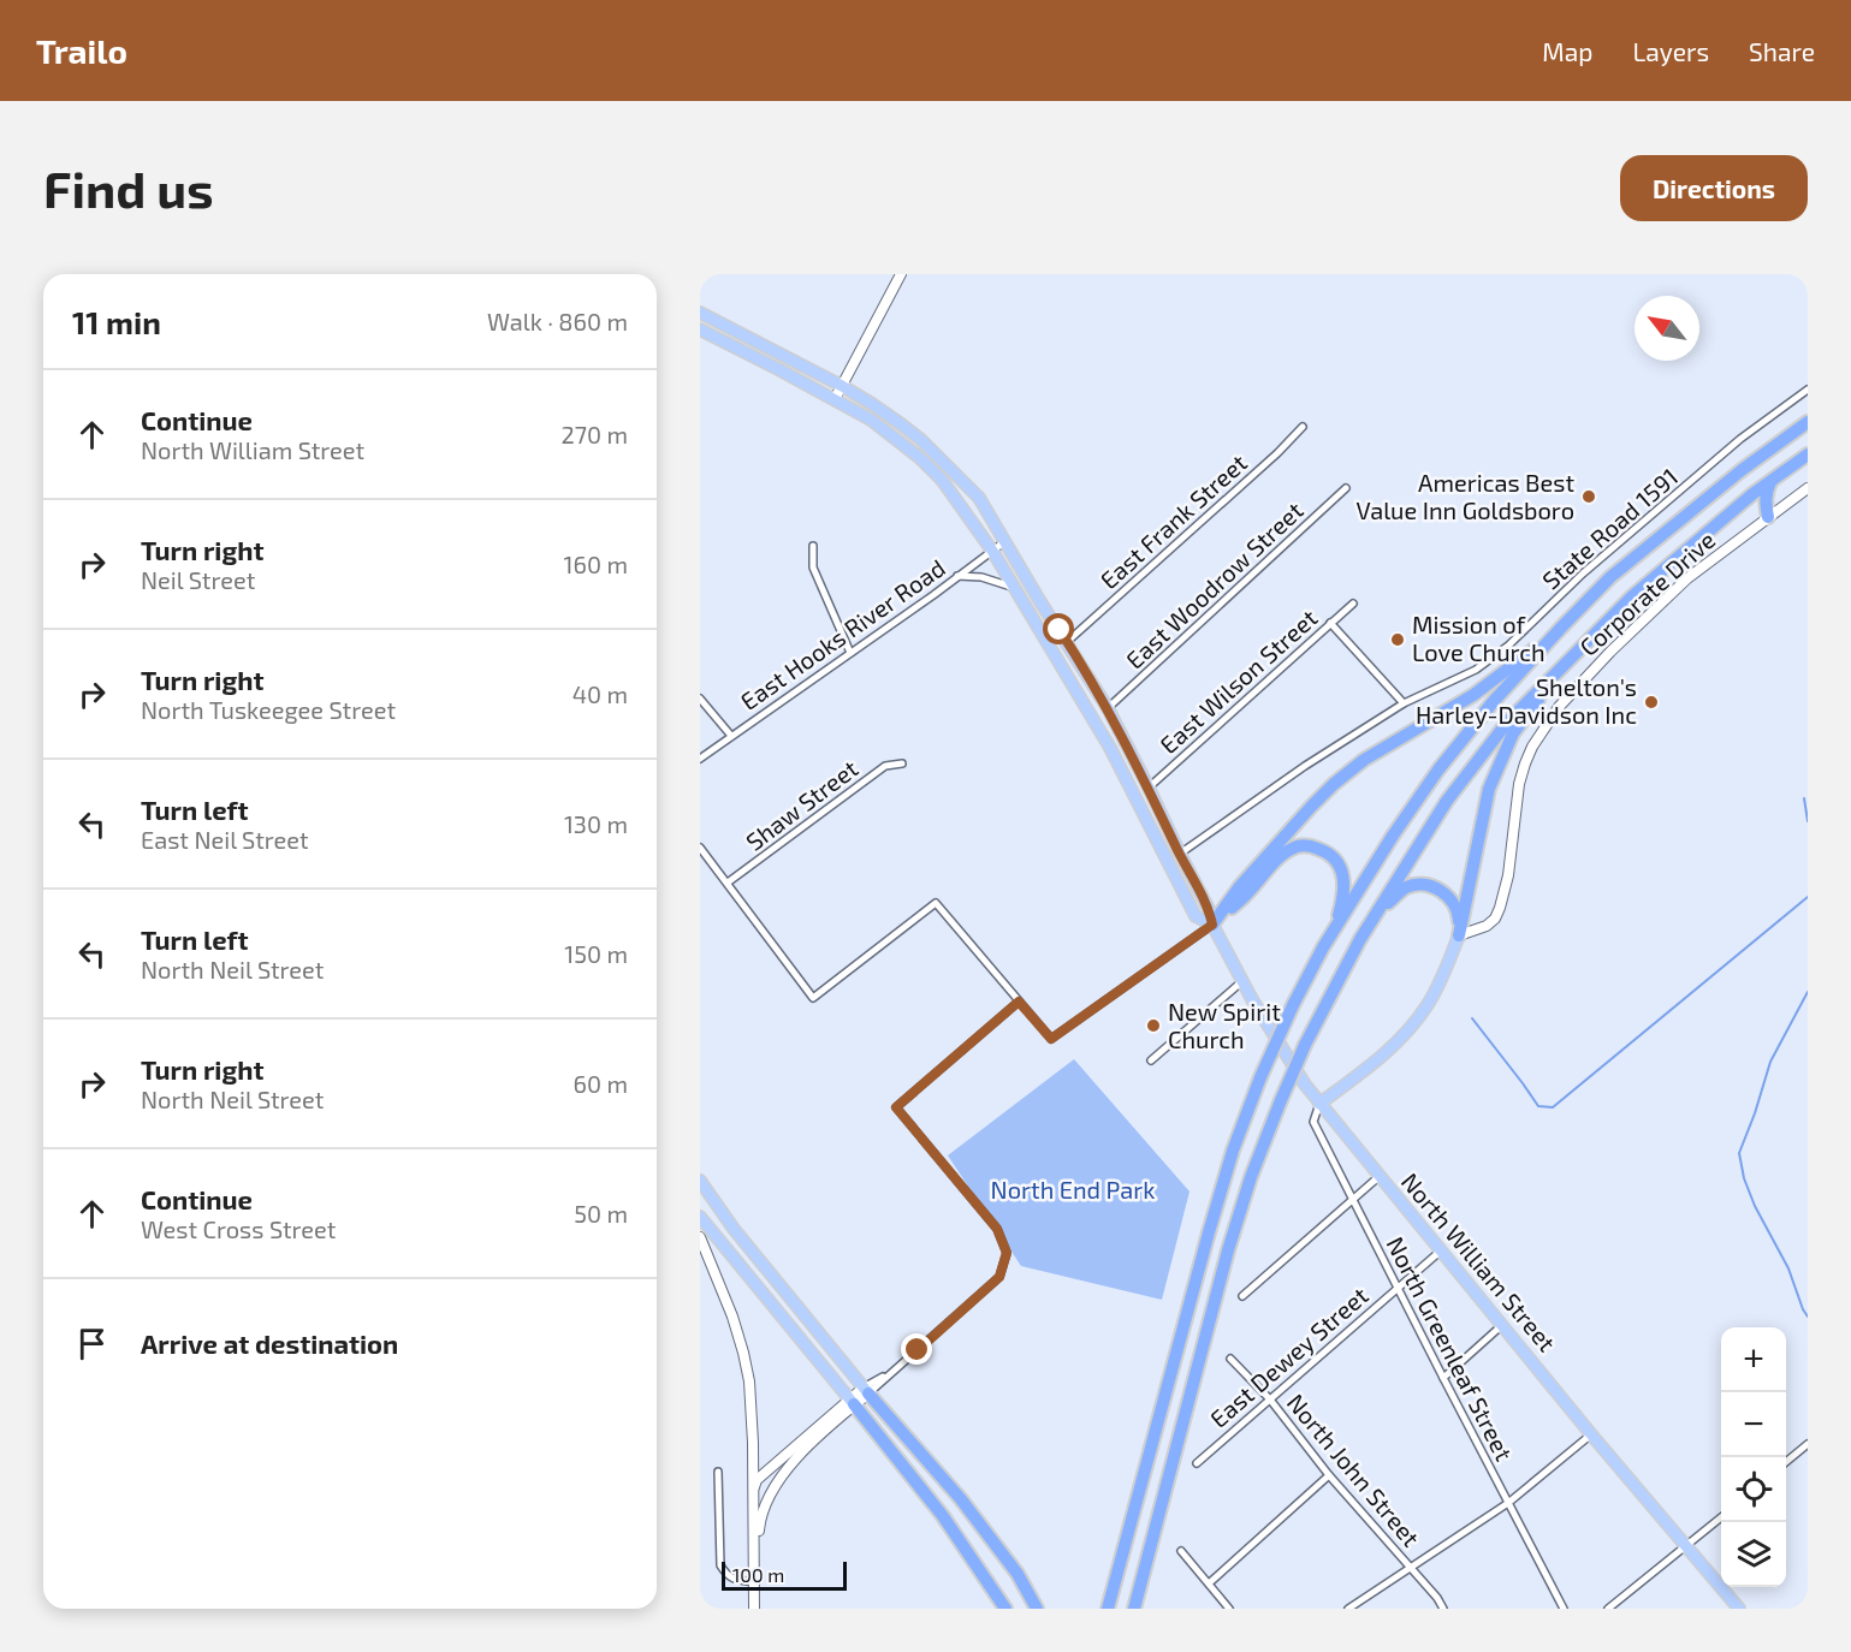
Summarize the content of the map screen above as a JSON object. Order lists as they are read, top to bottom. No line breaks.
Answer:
{"streets":{"main road":["Corporate Drive","North William Street"],"street":["East Frank Street","State Road 1591","East Woodrow Street","East Hooks River Road","East Wilson Street","Shaw Street","North Greenleaf Street","East Dewey Street","North John Street"]},"crossings":[["East Frank Street","North William Street"],["State Road 1591","North William Street"],["East Woodrow Street","North William Street"],["East Hooks River Road","North William Street"],["East Wilson Street","North William Street"],["North William Street","North Greenleaf Street"],["North William Street","East Dewey Street"],["North Greenleaf Street","East Dewey Street"],["East Dewey Street","North John Street"]],"parks":["North End Park"],"places":["Americas Best Value Inn Goldsboro","Mission of Love Church","Shelton's Harley-Davidson Inc","New Spirit Church"],"scale_bar":"100 m","north":"top left","page":{"header":"Trailo","nav":["Map","Layers","Share"],"buttons":"Directions","title":"Find us","heading":["11 min","Walk · 860 m"],"list":[["Continue","North William Street","270 m"],["Turn right","Neil Street","160 m"],["Turn right","North Tuskeegee Street","40 m"],["Turn left","East Neil Street","130 m"],["Turn left","North Neil Street","150 m"],["Turn right","North Neil Street","60 m"],["Continue","West Cross Street","50 m"],"Arrive at destination"],"map_buttons":["+","−"],"scale":"100 m"}}
